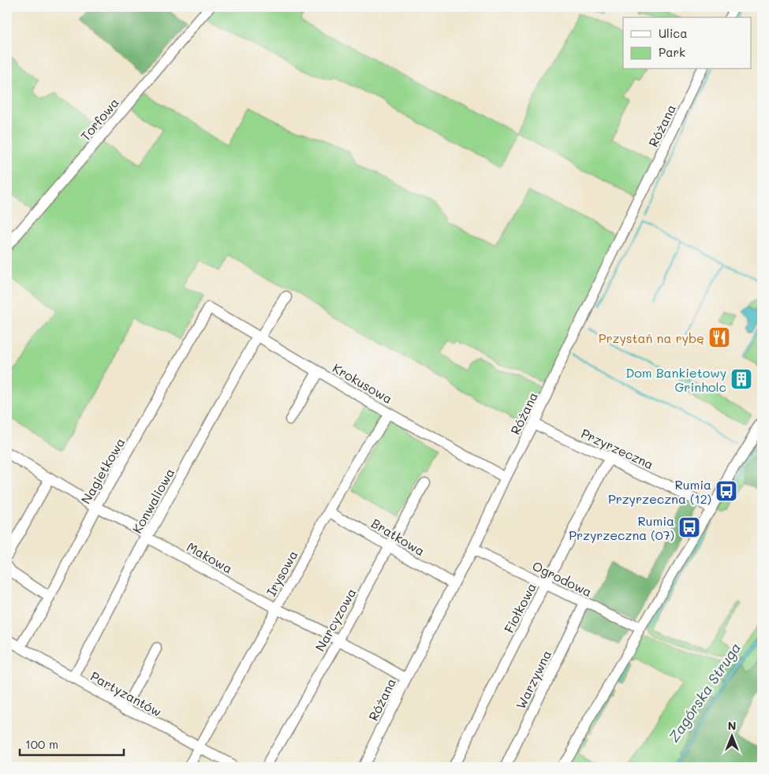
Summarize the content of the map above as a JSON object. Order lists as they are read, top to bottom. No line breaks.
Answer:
{"streets":{"street":["Torfowa","Różana","Krokusowa","Przyrzeczna","Nagietkowa","Konwaliowa","Bratkowa","Makowa","Irysowa","Ogrodowa","Fiołkowa","Narcyzowa","Warzywna","Partyzantów"]},"crossings":[["Różana","Krokusowa"],["Różana","Przyrzeczna"],["Różana","Bratkowa"],["Różana","Makowa"],["Różana","Ogrodowa"],["Krokusowa","Nagietkowa"],["Krokusowa","Konwaliowa"],["Krokusowa","Irysowa"],["Przyrzeczna","Fiołkowa"],["Nagietkowa","Makowa"],["Nagietkowa","Partyzantów"],["Konwaliowa","Makowa"],["Konwaliowa","Partyzantów"],["Bratkowa","Irysowa"],["Bratkowa","Narcyzowa"],["Makowa","Irysowa"],["Makowa","Narcyzowa"],["Irysowa","Partyzantów"],["Ogrodowa","Fiołkowa"],["Ogrodowa","Warzywna"]],"water":["Zagórska Struga"],"places":{"restaurant":["Przystań na rybę"],"building":["Dom Bankietowy Grinholc"],"bus stop":["Rumia Przyrzeczna (12)","Rumia Przyrzeczna (07)"]},"legend":["Ulica","Park"],"scale_bar":"100 m","north":"top"}
